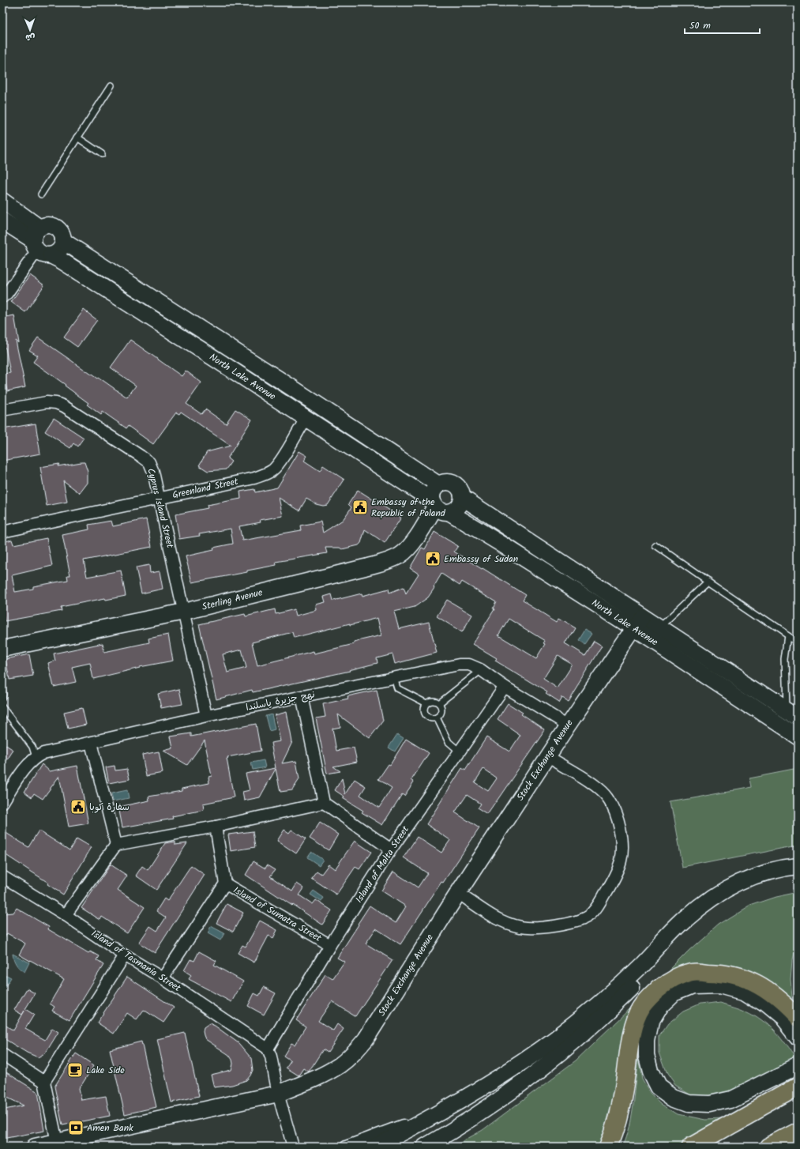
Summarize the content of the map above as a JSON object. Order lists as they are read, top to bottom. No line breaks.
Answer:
{"streets":{"main road":["North Lake Avenue","Sterling Avenue","Stock Exchange Avenue"],"street":["Greenland Street","Cyprus Island Street","نهج جزيرة ياسلندا","Island of Malta Street","Island of Sumatra Street","Island of Tasmania Street"]},"crossings":[["North Lake Avenue","Greenland Street"],["North Lake Avenue","Sterling Avenue"],["North Lake Avenue","Stock Exchange Avenue"],["Greenland Street","Cyprus Island Street"],["Cyprus Island Street","Sterling Avenue"],["Cyprus Island Street","نهج جزيرة ياسلندا"],["نهج جزيرة ياسلندا","Stock Exchange Avenue"],["نهج جزيرة ياسلندا","Island of Malta Street"],["Island of Malta Street","Island of Sumatra Street"],["Island of Malta Street","Island of Tasmania Street"],["Island of Sumatra Street","Island of Tasmania Street"]],"places":{"public building":["Embassy of the Republic of Poland","Embassy of Sudan","سفارة كوبا"],"cafe":["Lake Side"],"bank":["Amen Bank"]},"scale_bar":"50 m","north":"bottom"}
